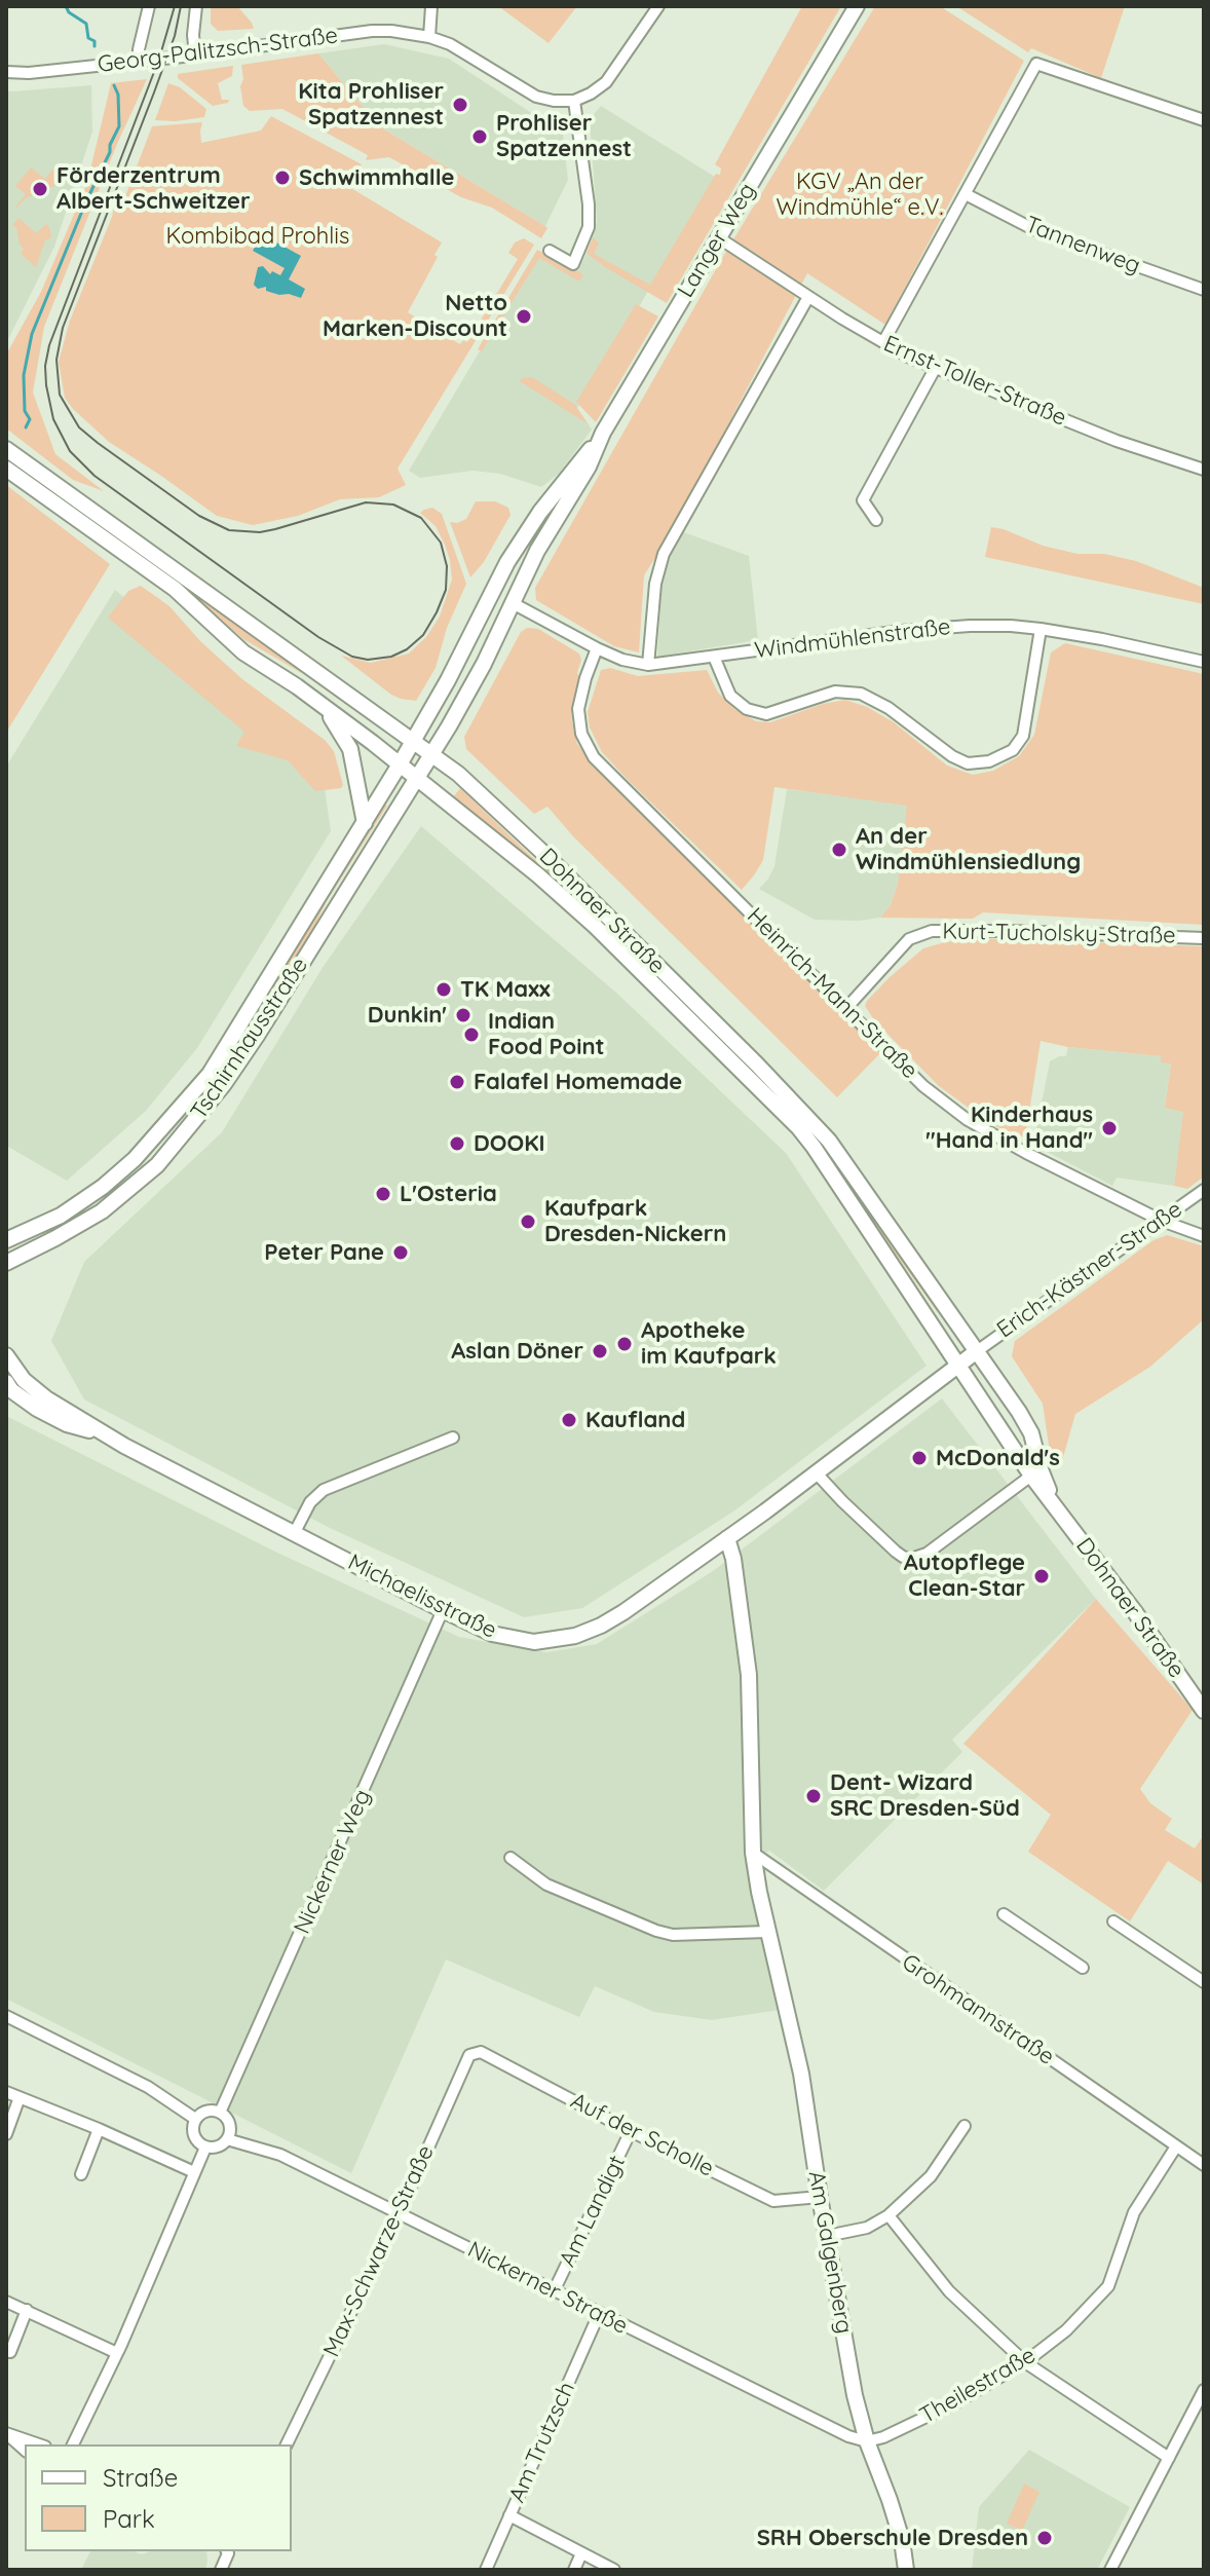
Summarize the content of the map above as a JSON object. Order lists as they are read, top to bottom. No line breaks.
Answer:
{"streets":{"main road":["Langer Weg","Dohnaer Straße","Tschirnhausstraße","Michaelisstraße","Am Galgenberg"],"street":["Georg-Palitzsch-Straße","Tannenweg","Ernst-Toller-Straße","Windmühlenstraße","Kurt-Tucholsky-Straße","Heinrich-Mann-Straße","Erich-Kästner-Straße","Nickerner Weg","Grohmannstraße","Auf der Scholle","Am Landigt","Max-Schwarze-Straße","Nickerner Straße","Theilestraße","Am Trutzsch"]},"crossings":[["Langer Weg","Ernst-Toller-Straße"],["Langer Weg","Windmühlenstraße"],["Langer Weg","Dohnaer Straße"],["Langer Weg","Tschirnhausstraße"],["Windmühlenstraße","Heinrich-Mann-Straße"],["Dohnaer Straße","Tschirnhausstraße"],["Dohnaer Straße","Erich-Kästner-Straße"],["Dohnaer Straße","Michaelisstraße"],["Kurt-Tucholsky-Straße","Heinrich-Mann-Straße"],["Heinrich-Mann-Straße","Erich-Kästner-Straße"],["Erich-Kästner-Straße","Michaelisstraße"],["Michaelisstraße","Nickerner Weg"],["Michaelisstraße","Am Galgenberg"],["Nickerner Weg","Nickerner Straße"],["Grohmannstraße","Am Galgenberg"],["Grohmannstraße","Theilestraße"],["Auf der Scholle","Am Landigt"],["Auf der Scholle","Max-Schwarze-Straße"],["Auf der Scholle","Am Galgenberg"],["Am Landigt","Nickerner Straße"],["Max-Schwarze-Straße","Nickerner Straße"],["Am Galgenberg","Nickerner Straße"],["Am Galgenberg","Theilestraße"],["Nickerner Straße","Theilestraße"],["Nickerner Straße","Am Trutzsch"]],"parks":["KGV „An der Windmühle“ e.V.","Kombibad Prohlis"],"places":["Kita Prohliser Spatzennest","Prohliser Spatzennest","Schwimmhalle","Förderzentrum Albert-Schweitzer","Netto Marken-Discount","An der Windmühlensiedlung","TK Maxx","Dunkin'","Indian Food Point","Falafel Homemade","Kinderhaus \"Hand in Hand\"","DOOKI","L'Osteria","Kaufpark Dresden-Nickern","Peter Pane","Apotheke im Kaufpark","Aslan Döner","Kaufland","McDonald's","Autopflege Clean-Star","Dent- Wizard SRC Dresden-Süd","SRH Oberschule Dresden"],"legend":["Straße","Park"]}
